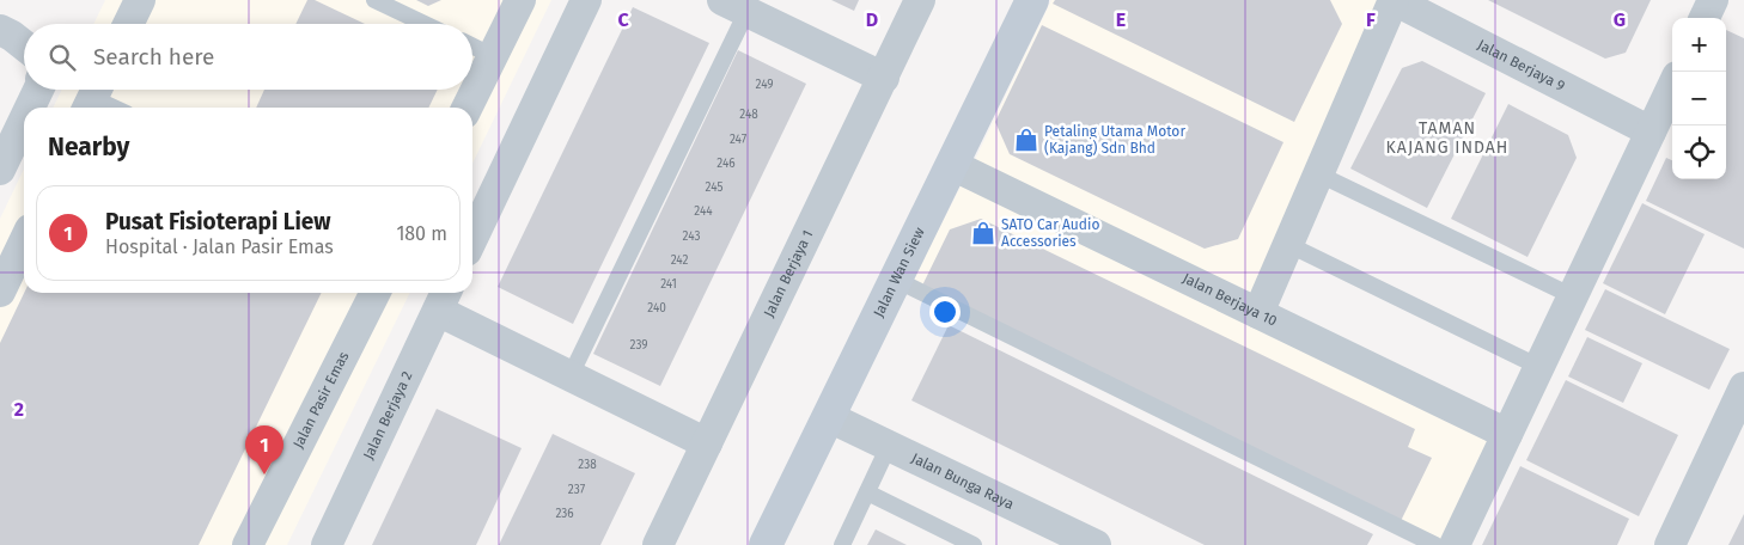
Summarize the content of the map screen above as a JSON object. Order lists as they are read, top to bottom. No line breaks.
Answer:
{"streets":{"street":["Jalan Berjaya 9","Jalan Berjaya 1","Jalan Wan Siew","Jalan Berjaya 10","Jalan Pasir Emas","Jalan Berjaya 2","Jalan Bunga Raya"]},"crossings":[["Jalan Wan Siew","Jalan Berjaya 10"],["Jalan Wan Siew","Jalan Bunga Raya"]],"districts":["TAMAN KAJANG INDAH"],"places":{"shop":["Petaling Utama Motor (Kajang) Sdn Bhd","SATO Car Audio Accessories"]},"house_numbers":["249","248","247","246","245","244","243","242","241","240","239","238","237","236"],"page":{"map_buttons":["+","−"],"search":"Search here","heading":"Nearby","list":[{"mark":"1","name":"Pusat Fisioterapi Liew","note":"Hospital · Jalan Pasir Emas","value":"180 m"}],"pins":"1"},"grid":{"columns":["C","D","E","F","G"],"rows":["2"]}}
